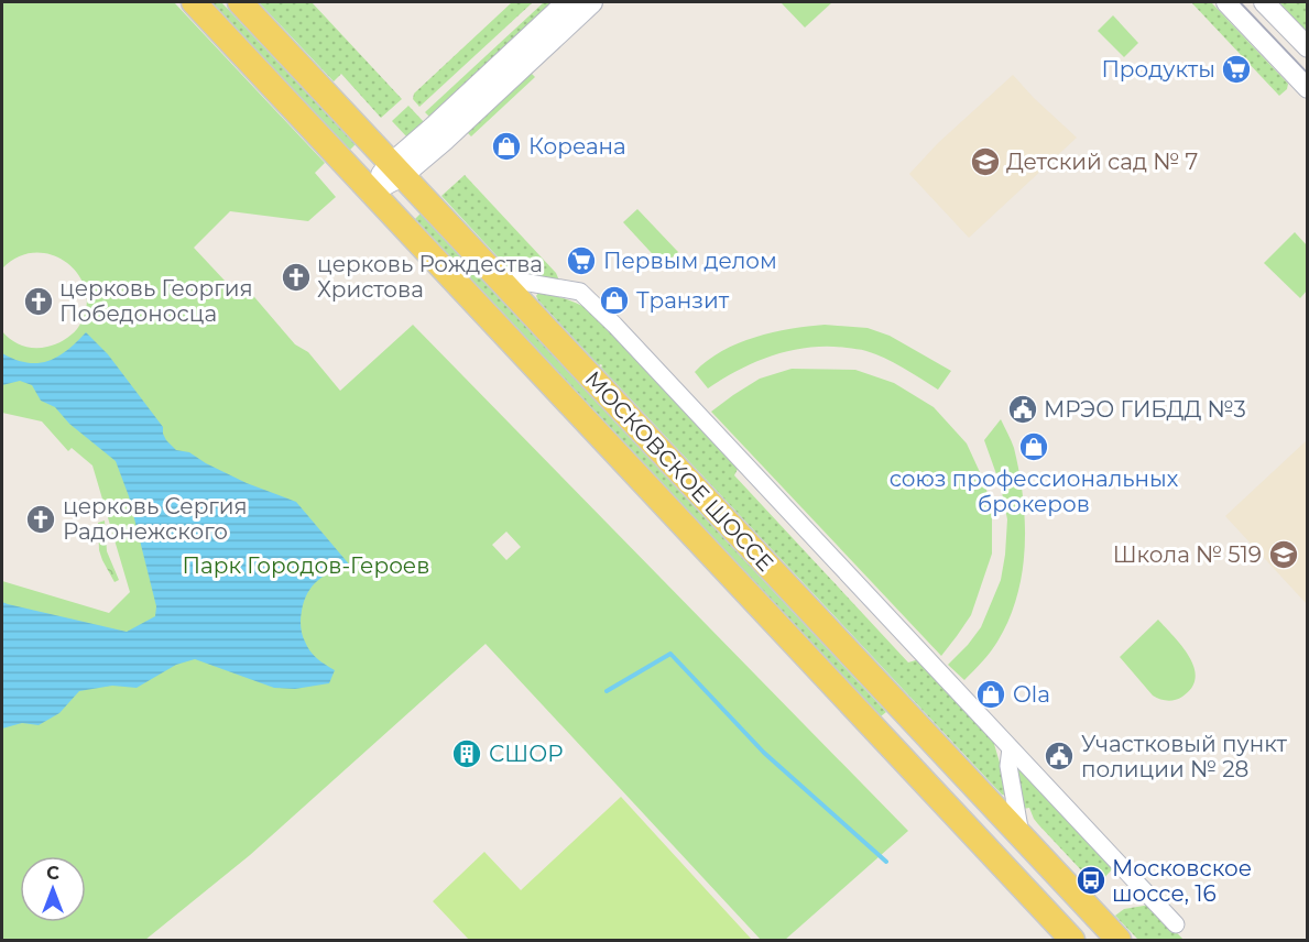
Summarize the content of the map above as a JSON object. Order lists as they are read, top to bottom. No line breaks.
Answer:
{"streets":{"main road":["МОСКОВСКОЕ ШОССЕ"]},"parks":["Парк Городов-Героев"],"places":{"supermarket":["Продукты","Первым делом"],"shop":["Кореана","Транзит","союз профессиональных брокеров","Ola"],"school or university":["Детский сад № 7","Школа № 519"],"church":["церковь Рождества Христова","церковь Георгия Победоносца","церковь Сергия Радонежского"],"public building":["МРЭО ГИБДД №3","Участковый пункт полиции № 28"],"building":["СШОР"],"bus stop":["Московское шоссе, 16"]},"north":"top"}
